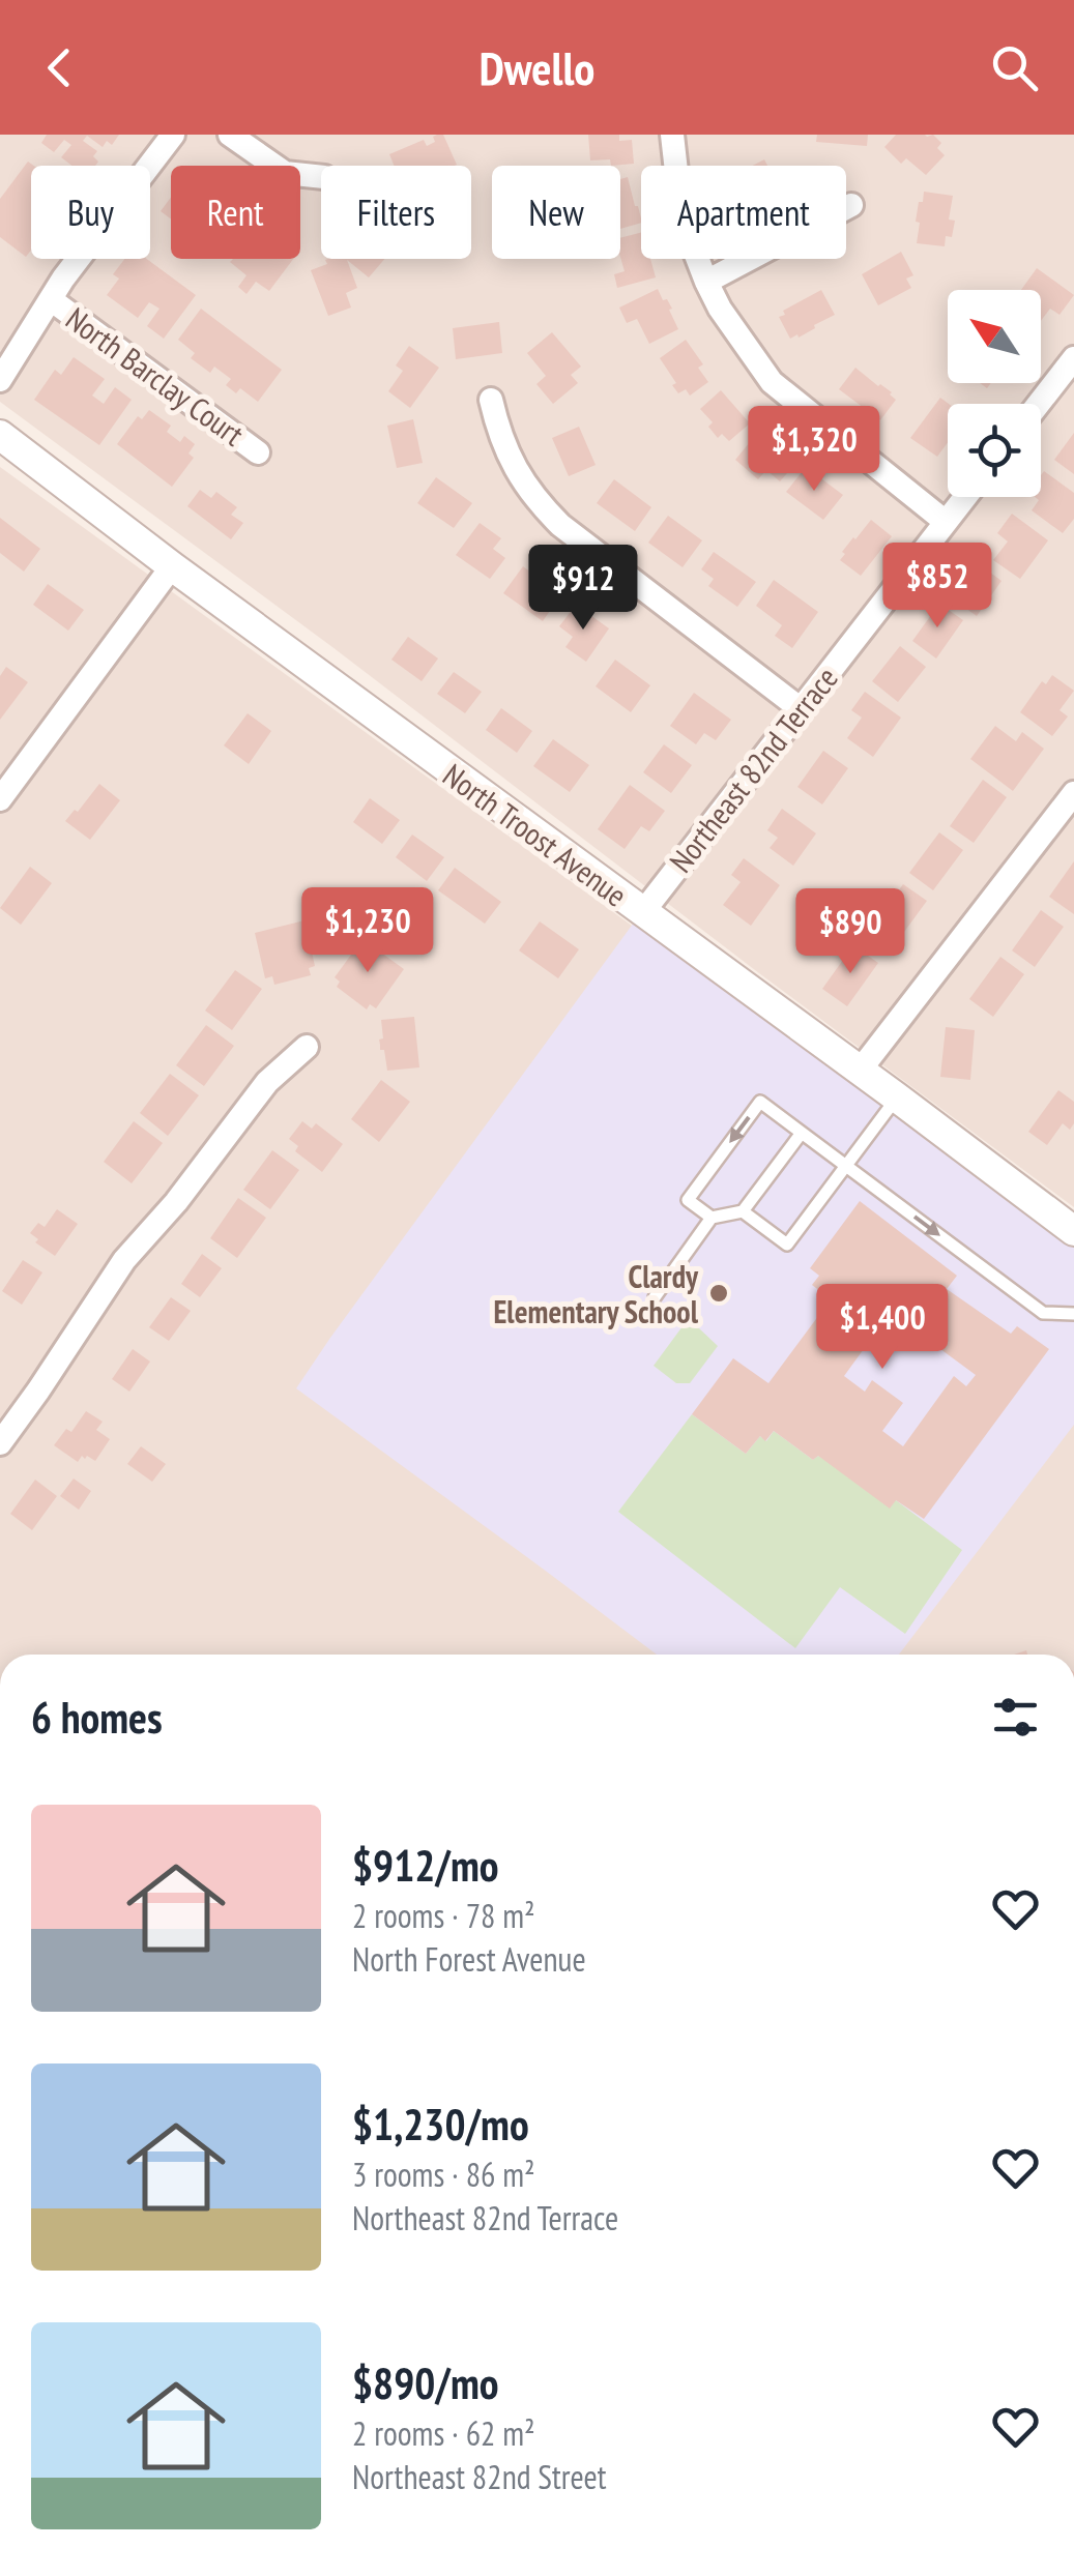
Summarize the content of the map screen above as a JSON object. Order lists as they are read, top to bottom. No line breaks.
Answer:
{"streets":{"street":["North Barclay Court","Northeast 82nd Terrace","North Troost Avenue"]},"crossings":[["Northeast 82nd Terrace","North Troost Avenue"]],"places":["Clardy Elementary School"],"north":"top left","page":{"header":"Dwello","chip":["Buy","Rent","Filters","New","Apartment"],"price":["$1,320","$852","$912","$1,230","$890","$1,400"],"heading":"6 homes","list":[{"name":"$912/mo","note":"2 rooms · 78 m² · North Forest Avenue"},{"name":"$1,230/mo","note":"3 rooms · 86 m² · Northeast 82nd Terrace"},{"name":"$890/mo","note":"2 rooms · 62 m² · Northeast 82nd Street"}]}}
